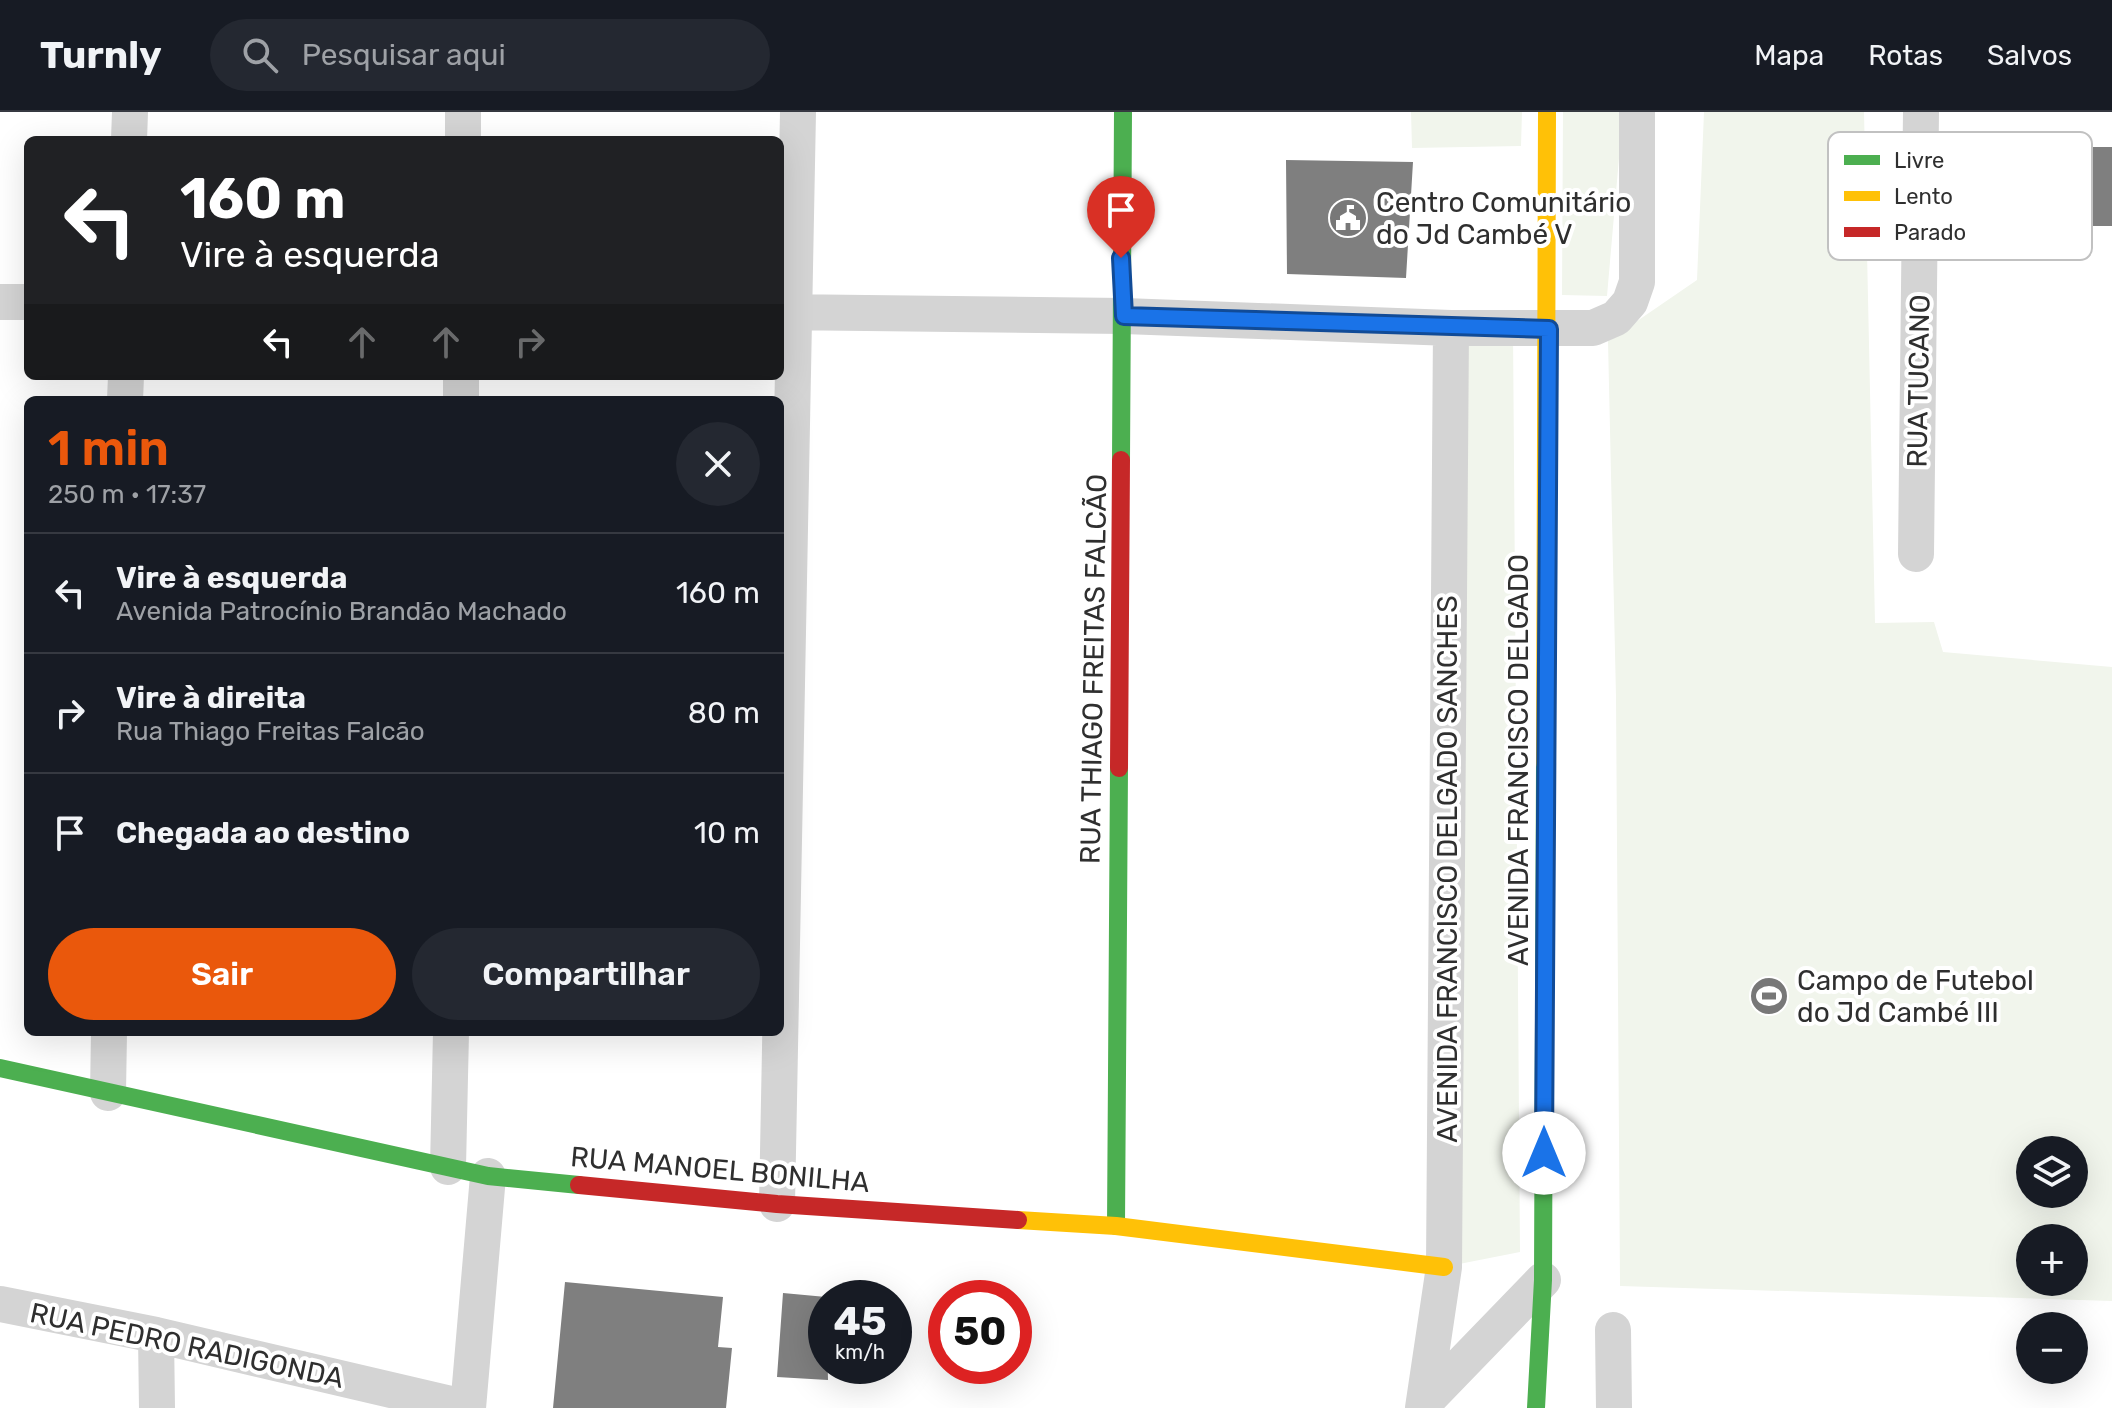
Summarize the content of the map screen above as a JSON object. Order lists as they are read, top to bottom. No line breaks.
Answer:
{"streets":{"street":["RUA TUCANO","RUA THIAGO FREITAS FALCÃO","AVENIDA FRANCISCO DELGADO","AVENIDA FRANCISCO DELGADO SANCHES","RUA MANOEL BONILHA","RUA PEDRO RADIGONDA"]},"crossings":[["RUA THIAGO FREITAS FALCÃO","RUA MANOEL BONILHA"],["AVENIDA FRANCISCO DELGADO SANCHES","RUA MANOEL BONILHA"]],"places":{"public building":["Centro Comunitário do Jd Cambé V"],"sports":["Campo de Futebol do Jd Cambé III"]},"legend":["Livre","Lento","Parado"],"page":{"header":"Turnly","search":"Pesquisar aqui","nav":["Mapa","Rotas","Salvos"],"turn":["160 m","Vire à esquerda"],"heading":["1 min","250 m · 17:37"],"list":[{"name":"Vire à esquerda","note":"Avenida Patrocínio Brandão Machado","value":"160 m"},{"name":"Vire à direita","note":"Rua Thiago Freitas Falcão","value":"80 m"},{"name":"Chegada ao destino","value":"10 m"}],"buttons":["Sair","Compartilhar"],"map_buttons":["+","−"],"speed":"45 km/h","limit":"50"}}
